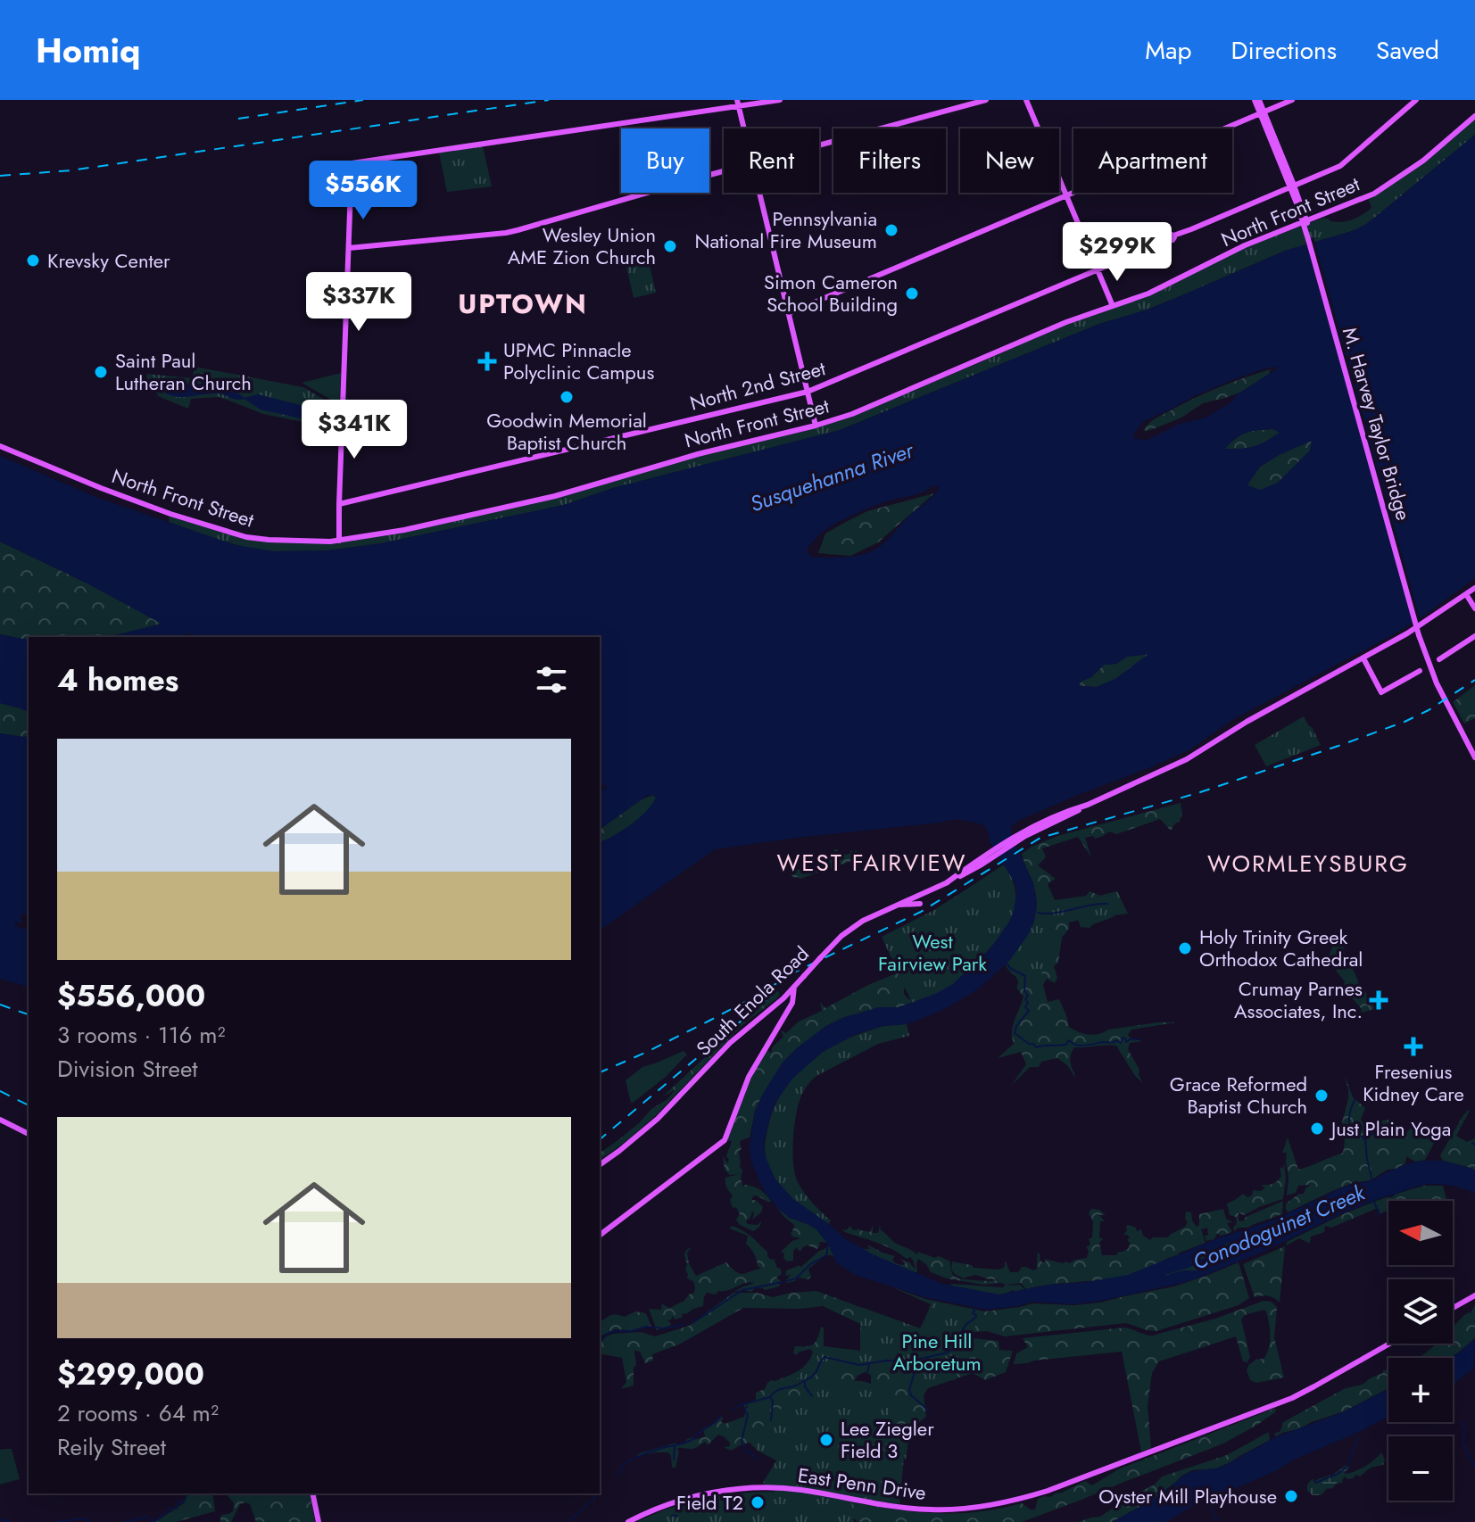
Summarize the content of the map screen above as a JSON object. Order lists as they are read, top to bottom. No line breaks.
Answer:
{"streets":{"main road":["North Front Street","North 2nd Street","M. Harvey Taylor Bridge","South Enola Road","East Penn Drive"]},"crossings":[["North Front Street","M. Harvey Taylor Bridge"],["North 2nd Street","M. Harvey Taylor Bridge"]],"districts":["UPTOWN","WEST FAIRVIEW","WORMLEYSBURG"],"water":["Susquehanna River","Conodoguinet Creek"],"parks":["West Fairview Park","Pine Hill Arboretum"],"places":{"other":["Pennsylvania National Fire Museum","Wesley Union AME Zion Church","Krevsky Center","Simon Cameron School Building","Saint Paul Lutheran Church","Goodwin Memorial Baptist Church","Holy Trinity Greek Orthodox Cathedral","Grace Reformed Baptist Church","Just Plain Yoga","Lee Ziegler Field 3","Oyster Mill Playhouse","Field T2"],"health":["UPMC Pinnacle Polyclinic Campus","Crumay Parnes Associates, Inc.","Fresenius Kidney Care"]},"north":"left","page":{"header":"Homiq","nav":["Map","Directions","Saved"],"chip":["Buy","Rent","Filters","New","Apartment"],"price":["$556K","$299K","$337K","$341K"],"heading":"4 homes","list":[{"name":"$556,000","note":"3 rooms · 116 m² · Division Street"},{"name":"$299,000","note":"2 rooms · 64 m² · Reily Street"}],"map_buttons":["+","−"]}}
